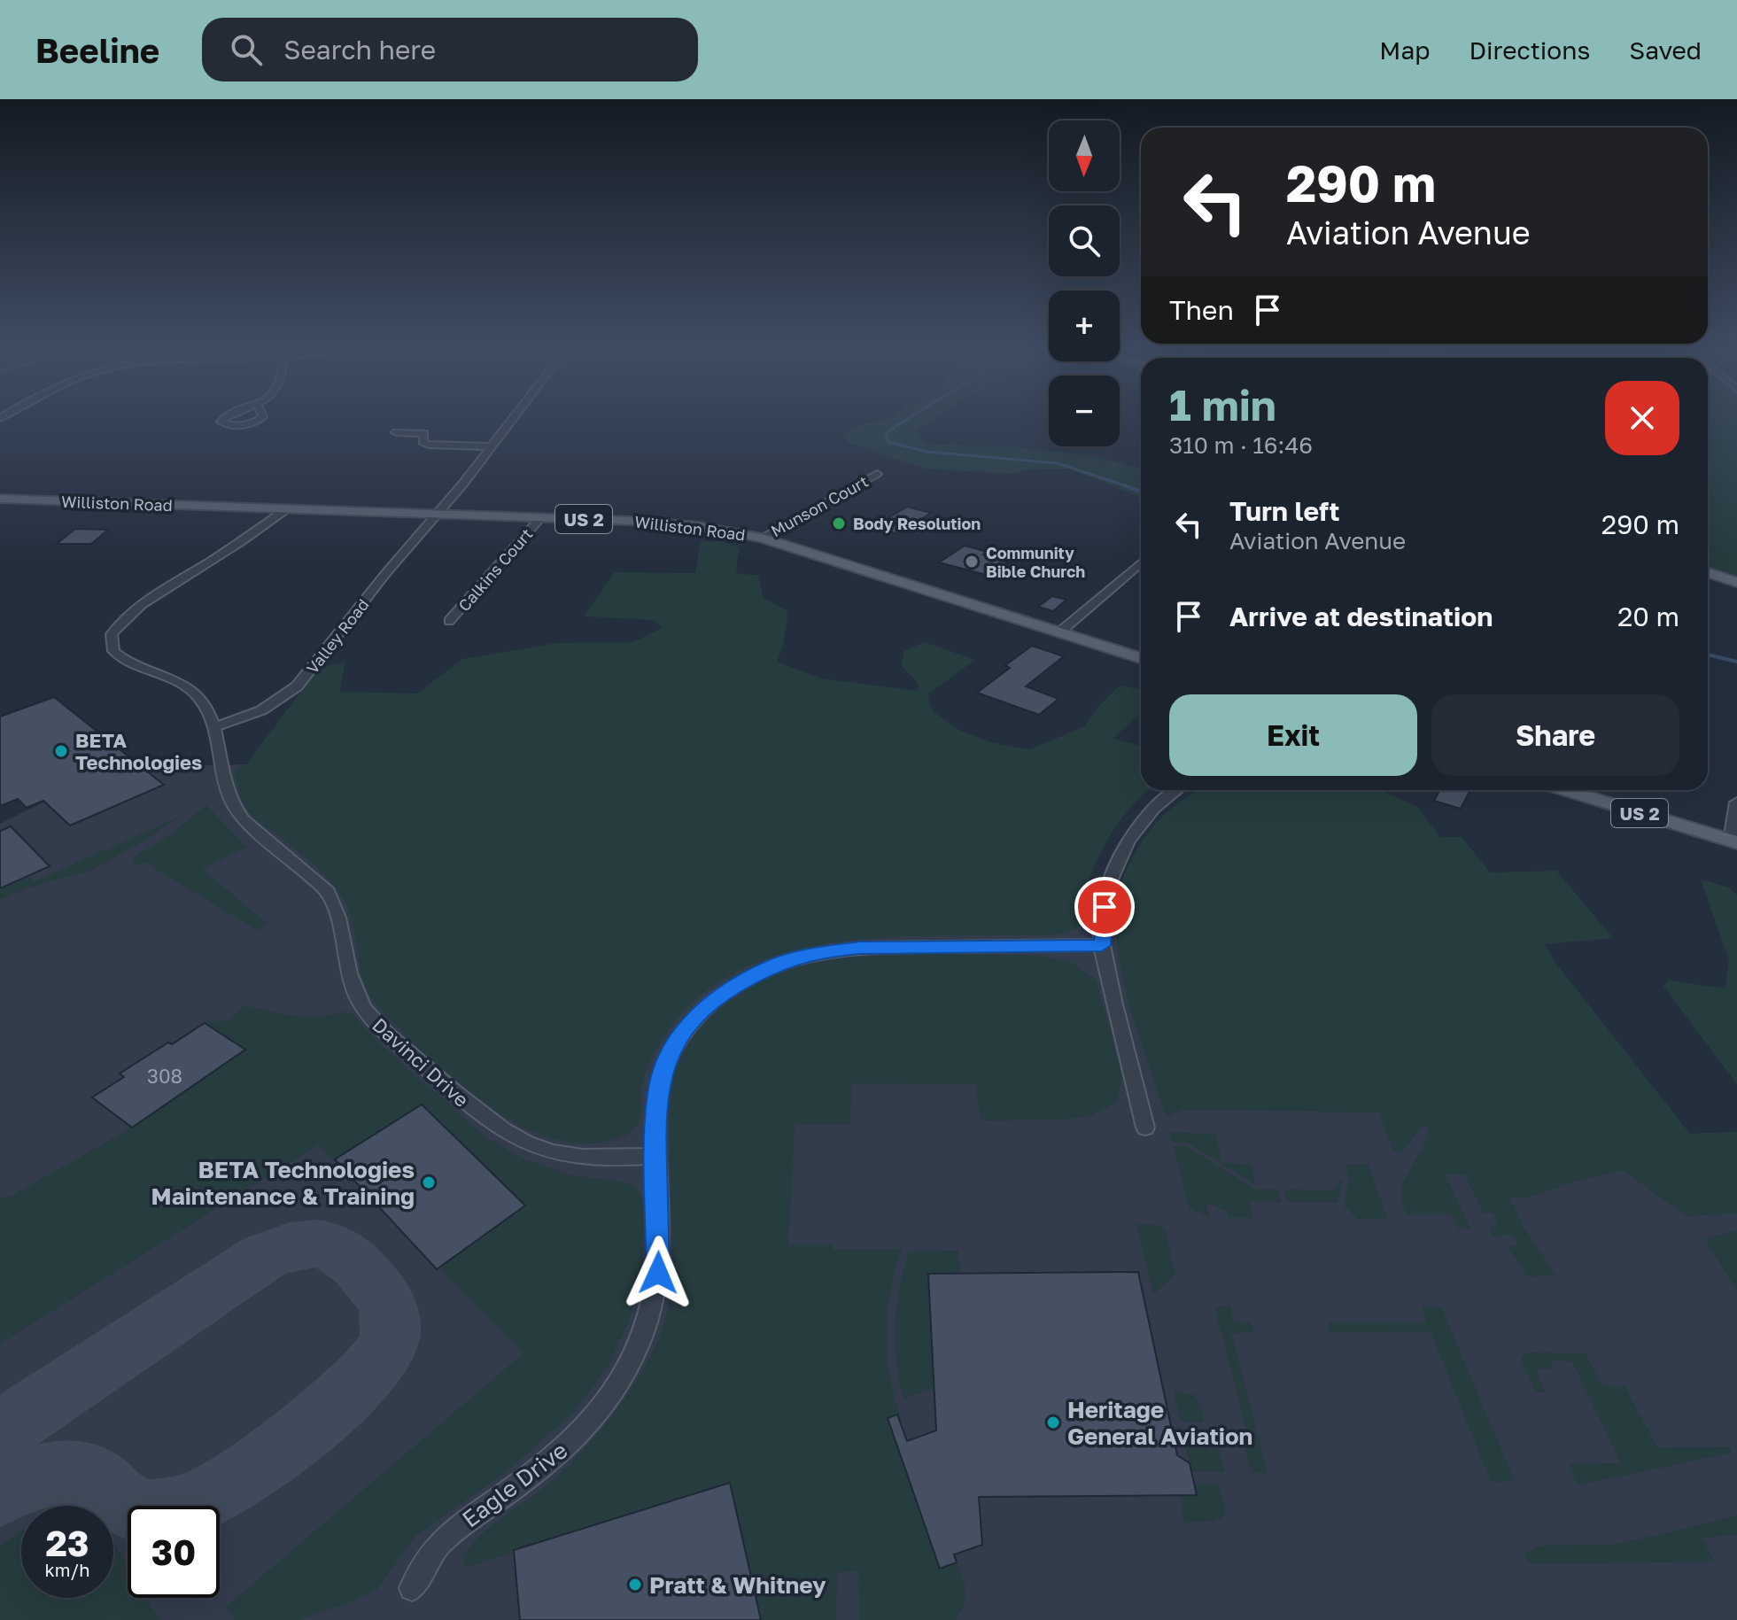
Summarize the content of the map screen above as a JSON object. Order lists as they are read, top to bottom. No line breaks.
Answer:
{"streets":{"main road":["Williston Road","US 2"],"street":["Munson Court","Calkins Court","Valley Road","Davinci Drive","Eagle Drive"]},"crossings":[["Williston Road","Munson Court"],["Williston Road","Calkins Court"],["Williston Road","Valley Road"],["Williston Road","Davinci Drive"],["Valley Road","Davinci Drive"],["Davinci Drive","Eagle Drive"]],"places":["Body Resolution","Community Bible Church","BETA Technologies","BETA Technologies Maintenance & Training","Heritage General Aviation","Pratt & Whitney"],"house_numbers":["308"],"north":"bottom","page":{"header":"Beeline","search":"Search here","nav":["Map","Directions","Saved"],"map_buttons":["+","−"],"turn":["290 m","Aviation Avenue"],"then":"Then","heading":["1 min","310 m · 16:46"],"list":[{"name":"Turn left","note":"Aviation Avenue","value":"290 m"},{"name":"Arrive at destination","value":"20 m"}],"buttons":["Exit","Share"],"speed":"23 km/h","limit":"30"}}
